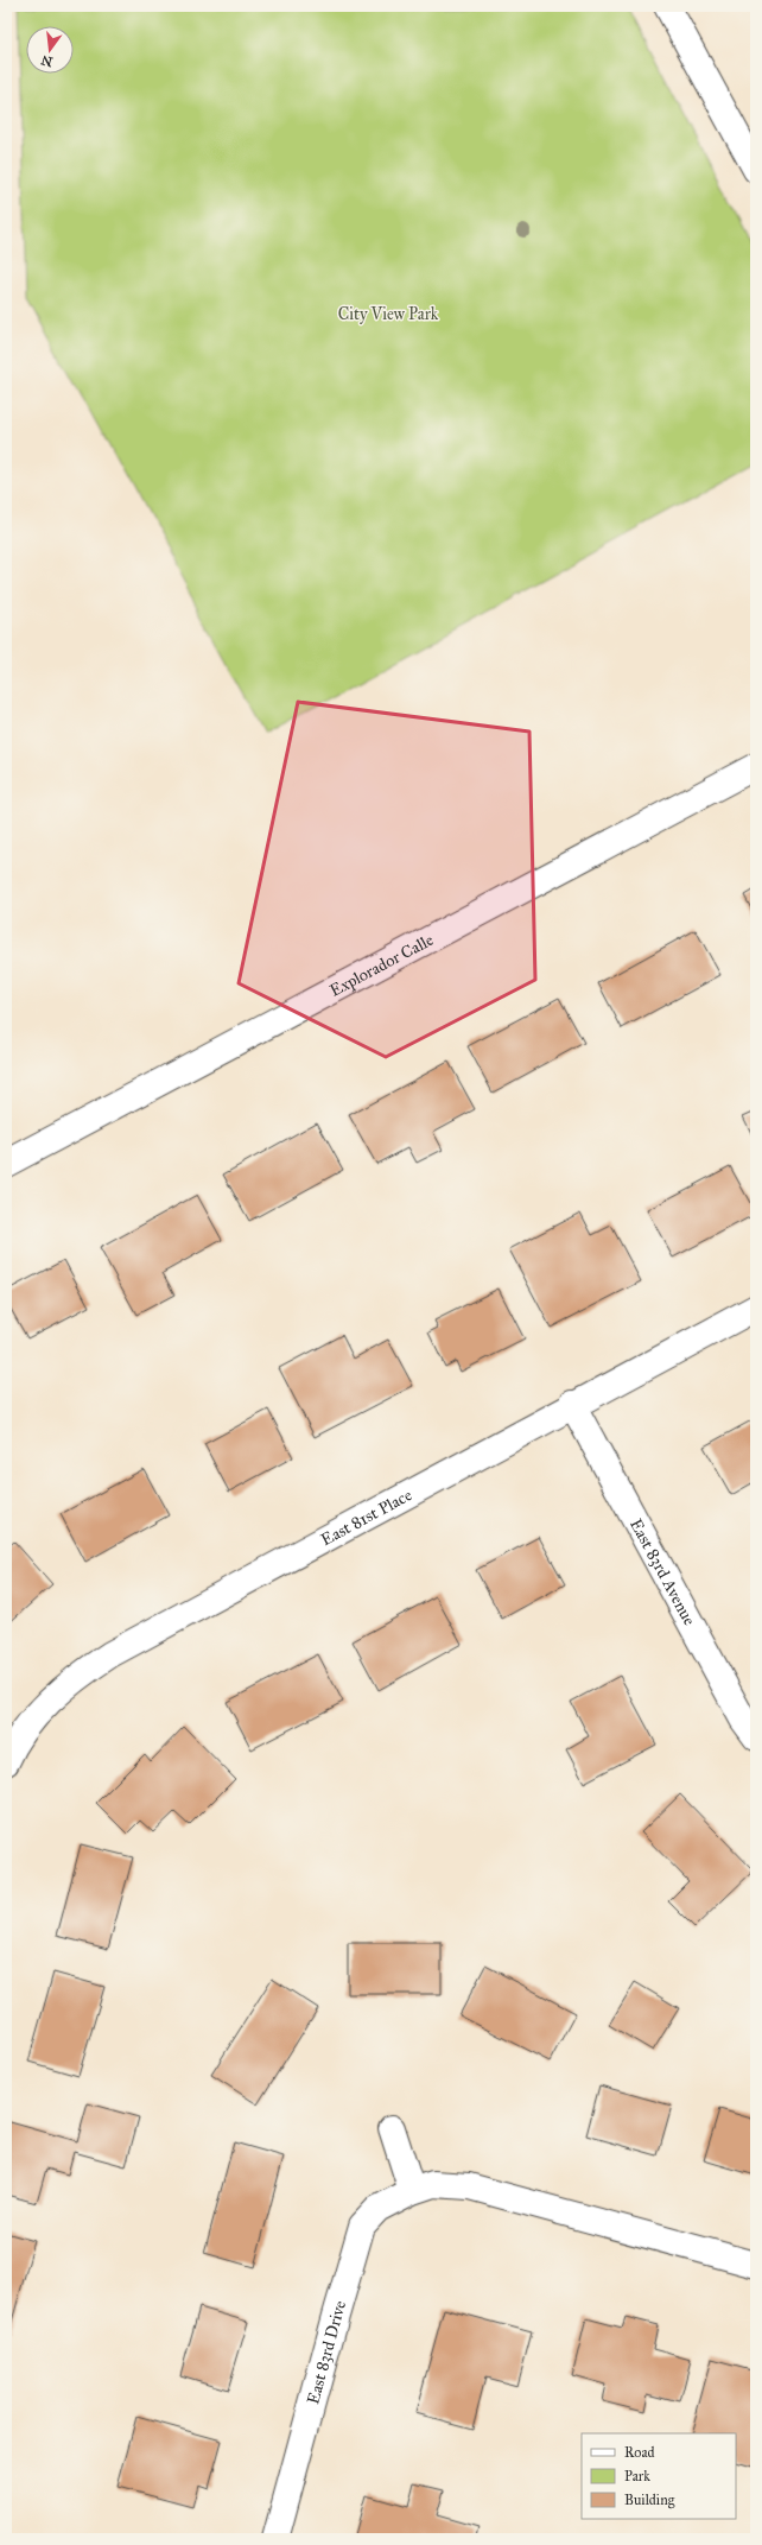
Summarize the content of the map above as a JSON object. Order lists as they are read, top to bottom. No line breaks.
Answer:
{"streets":{"street":["Explorador Calle","East 81st Place","East 83rd Avenue","East 83rd Drive"]},"crossings":[["East 81st Place","East 83rd Avenue"]],"parks":["City View Park"],"legend":["Road","Park","Building"],"north":"bottom"}
